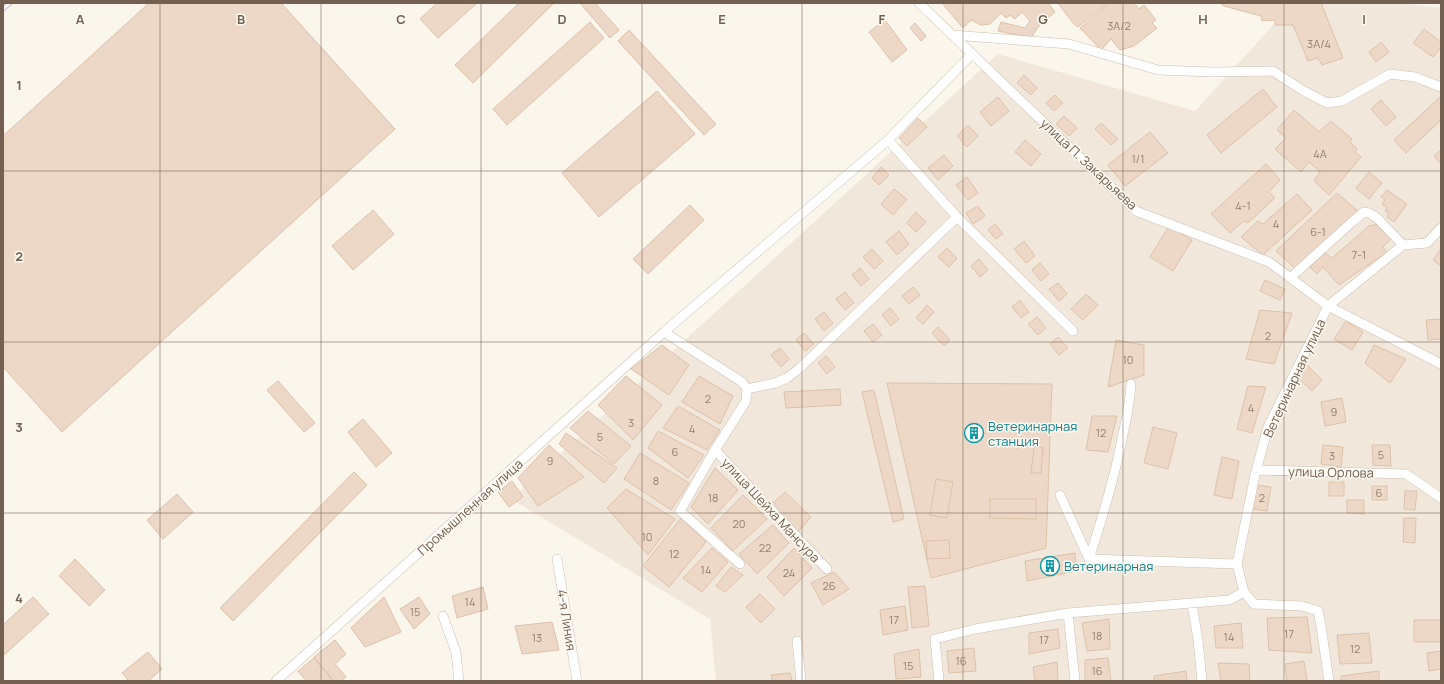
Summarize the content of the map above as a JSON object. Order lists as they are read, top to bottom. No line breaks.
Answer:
{"streets":{"street":["улица П. Закарьяева","Ветеринарная улица","улица Орлова","Промышленная улица","улица Шейха Мансура","4-я Линия"]},"crossings":[["улица П. Закарьяева","Ветеринарная улица"],["улица П. Закарьяева","Промышленная улица"],["Ветеринарная улица","улица Орлова"]],"places":{"building":["Ветеринарная станция","Ветеринарная"]},"house_numbers":["3А/2","3А/4","4А","1/1","4-1","4","6-1","7-1","2","10","2","4","9","3","4","12","5","6","5","3","9","8","6","18","2","20","10","22","12","14","24","26","14","15","17","17","18","14","13","17","12","16","15","16"],"grid":{"columns":["A","B","C","D","E","F","G","H","I"],"rows":["1","2","3","4"]}}
